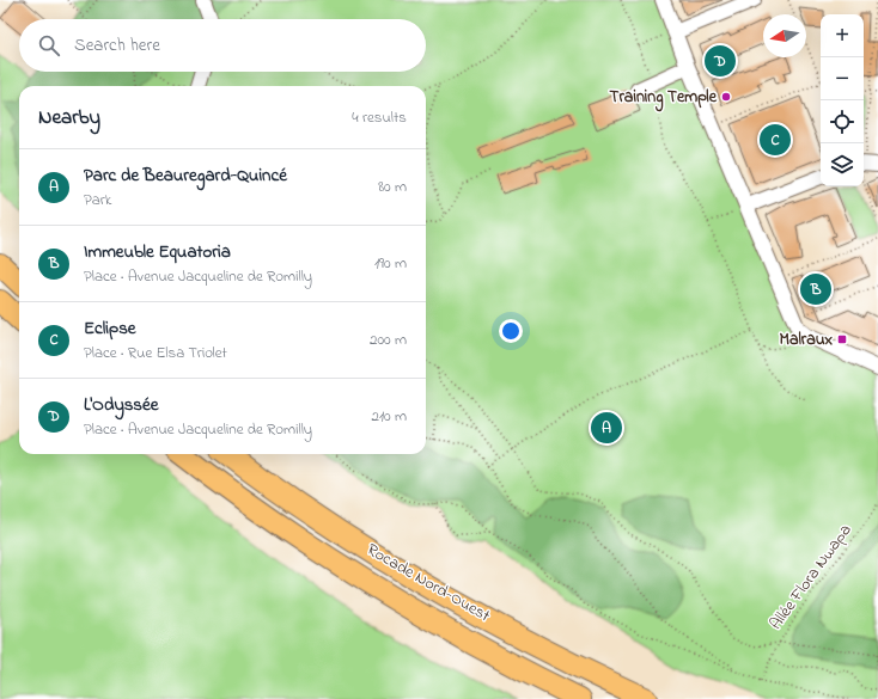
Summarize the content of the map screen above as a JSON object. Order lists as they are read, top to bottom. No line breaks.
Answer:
{"streets":{"highway":["Rocade Nord-Ouest"],"path":["Allée Flora Nwapa"]},"places":{"other":["Training Temple"],"transit":["Malraux"]},"north":"left","page":{"map_buttons":["+","−"],"search":"Search here","pins":["D","C","B","A"],"heading":["Nearby","4 results"],"list":[{"mark":"A","name":"Parc de Beauregard-Quincé","note":"Park","value":"80 m"},{"mark":"B","name":"Immeuble Equatoria","note":"Place · Avenue Jacqueline de Romilly","value":"190 m"},{"mark":"C","name":"Eclipse","note":"Place · Rue Elsa Triolet","value":"200 m"},{"mark":"D","name":"L'Odyssée","note":"Place · Avenue Jacqueline de Romilly","value":"210 m"}]}}
